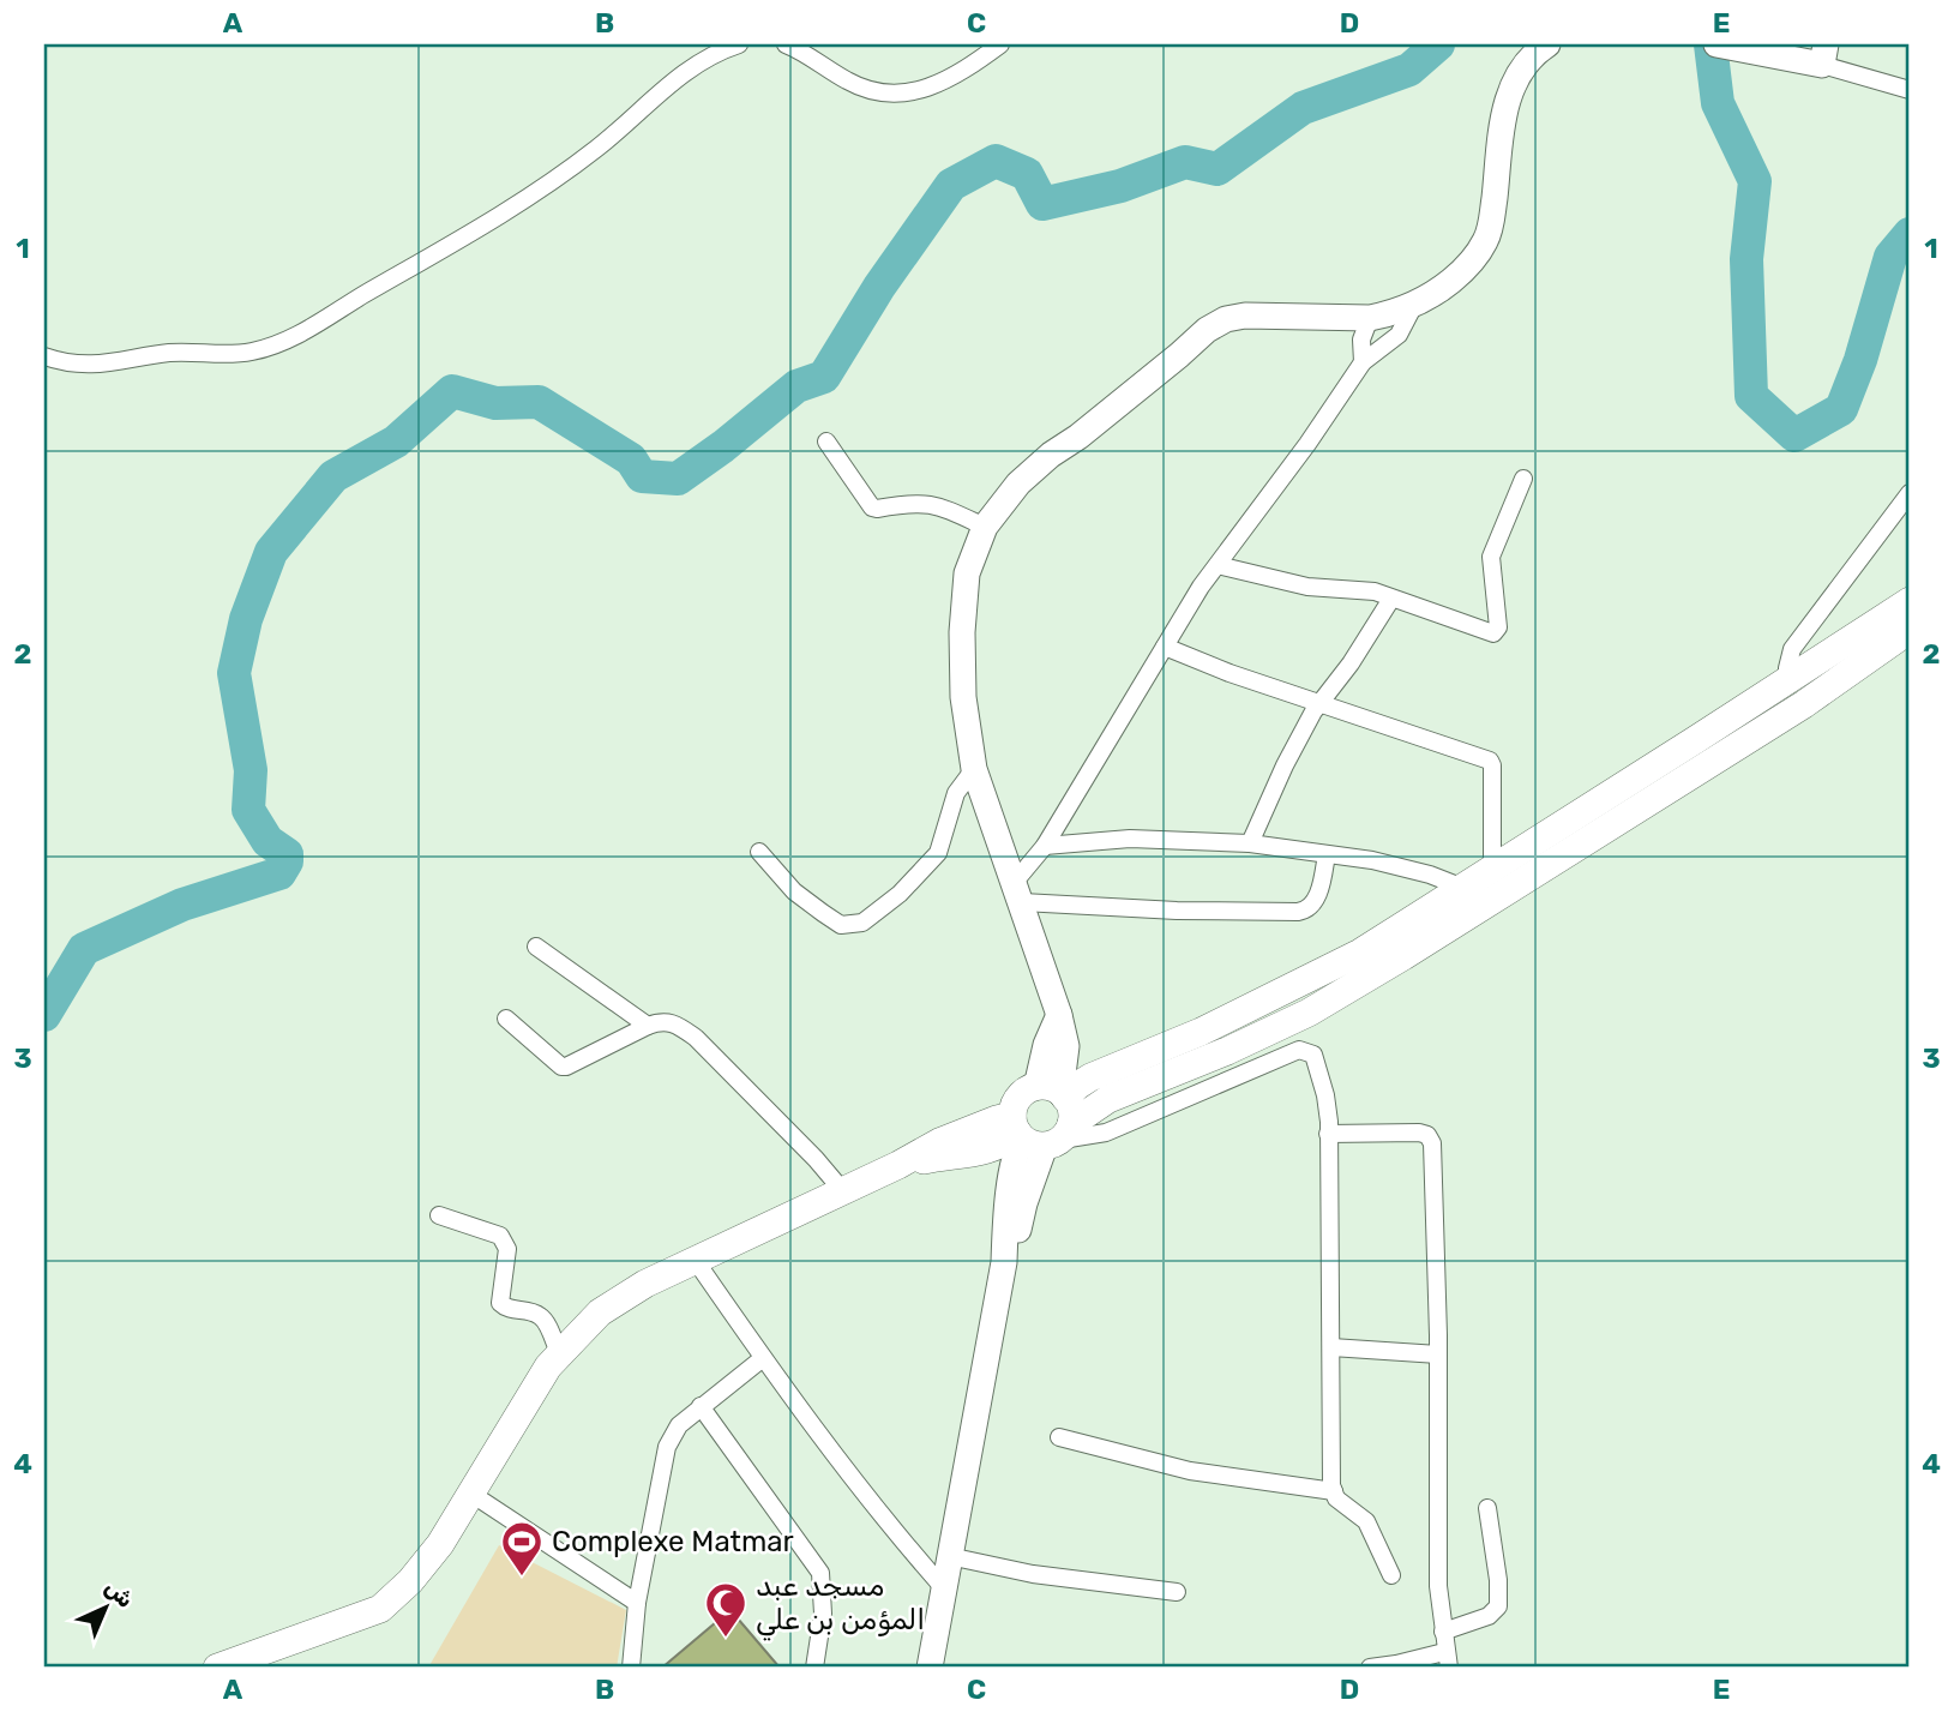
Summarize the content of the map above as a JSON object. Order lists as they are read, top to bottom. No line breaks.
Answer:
{"places":{"sports":["Complexe Matmar"],"mosque":["مسجد عبد المؤمن بن علي"]},"north":"top right","grid":{"columns":["A","B","C","D","E"],"rows":["1","2","3","4"]}}
